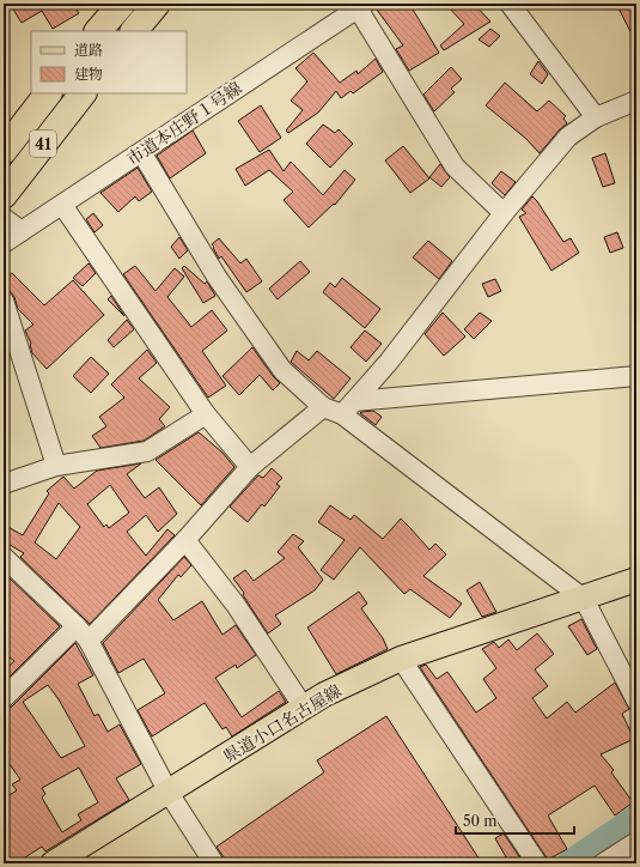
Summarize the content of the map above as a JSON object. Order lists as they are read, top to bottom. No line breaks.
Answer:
{"streets":{"highway":["41"],"main road":["県道小口名古屋線"],"street":["市道本庄野１号線"]},"legend":["道路","建物"],"scale_bar":"50 m"}
